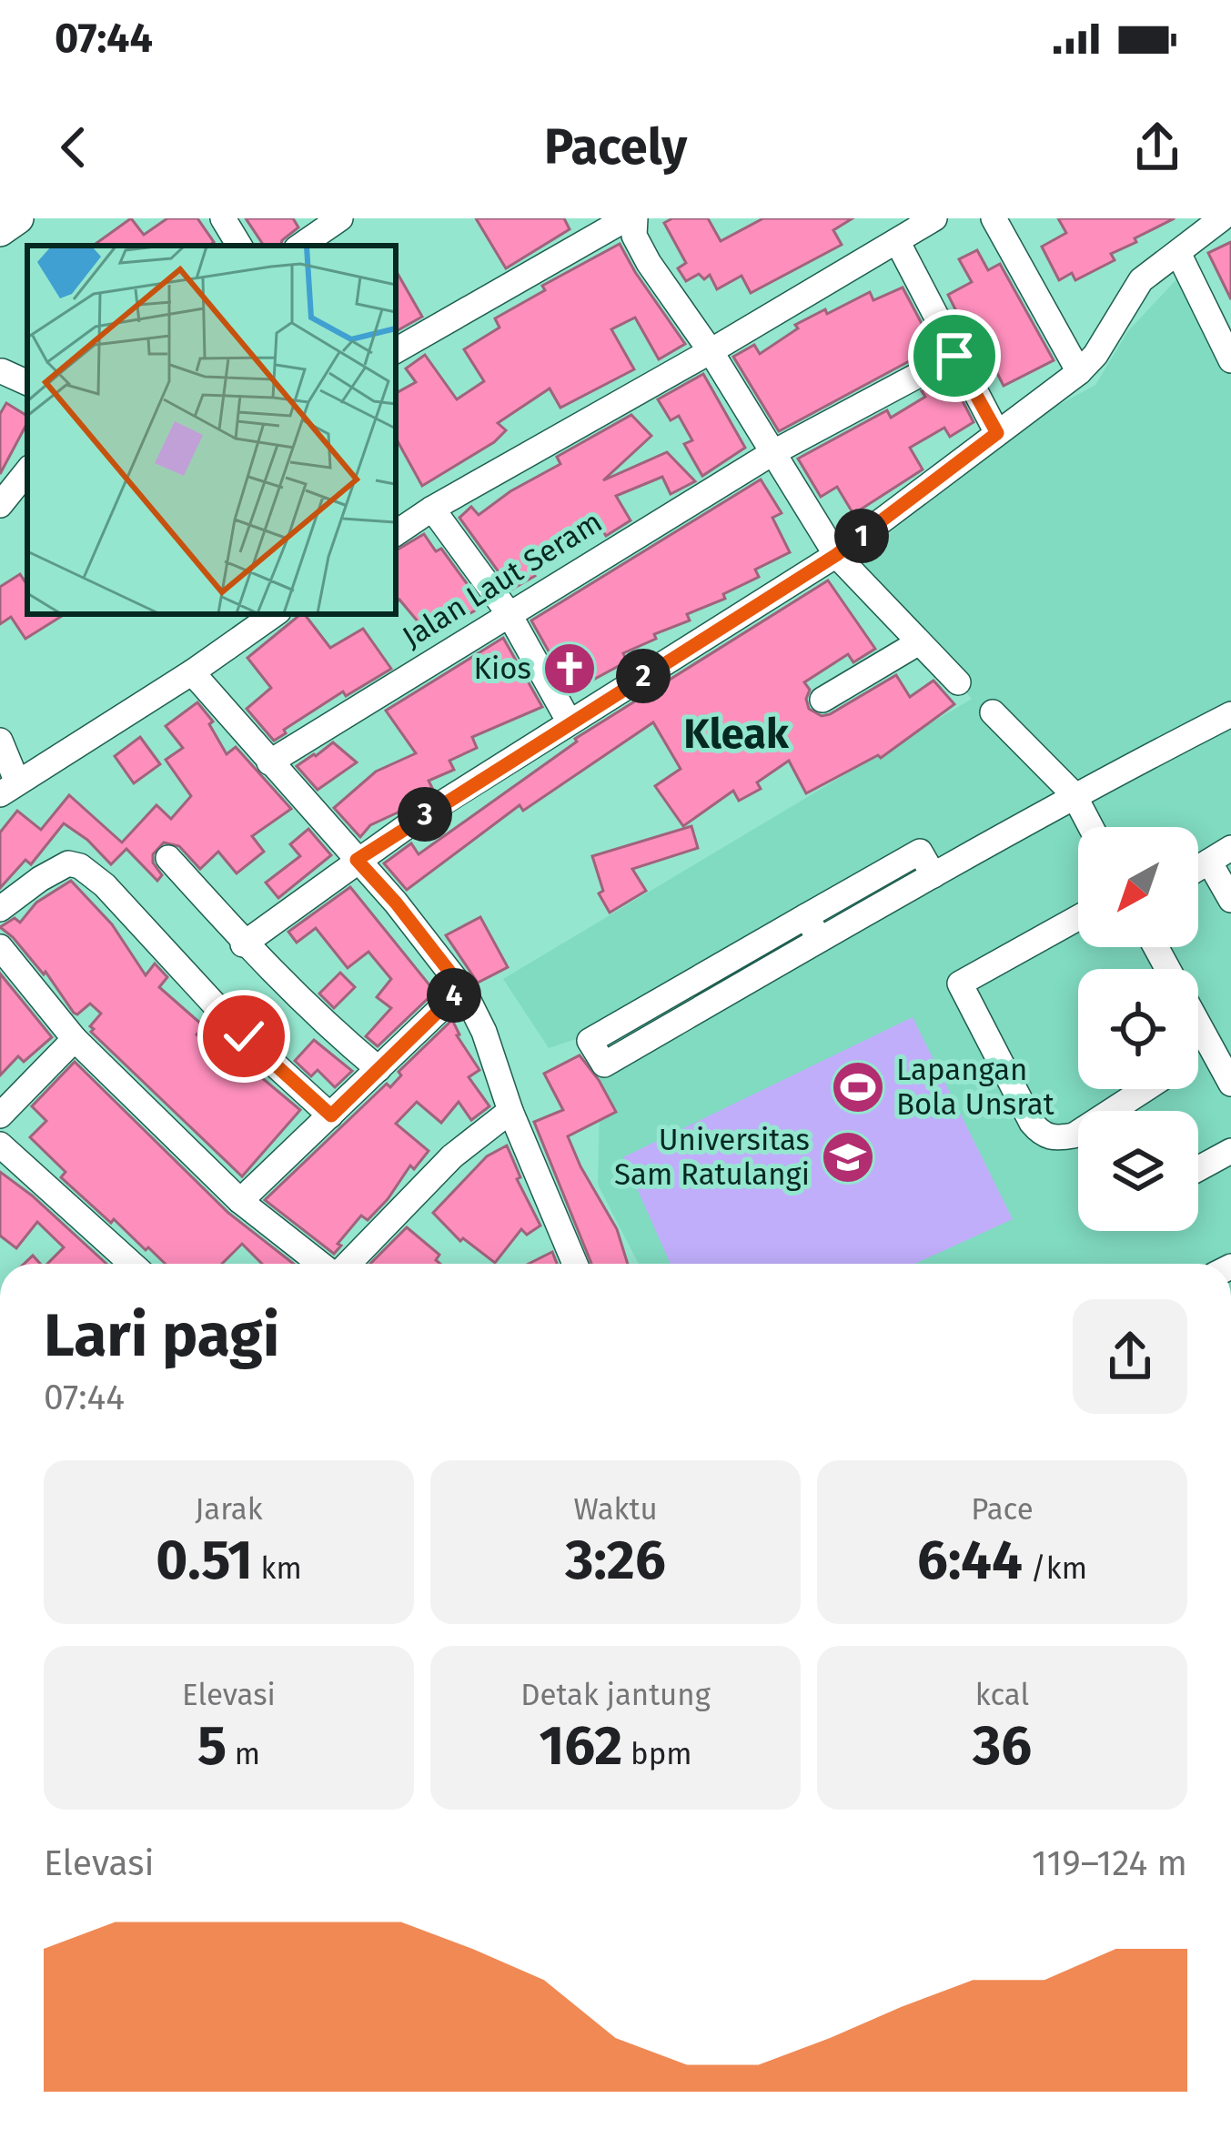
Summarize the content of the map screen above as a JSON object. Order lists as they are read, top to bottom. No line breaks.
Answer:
{"streets":{"street":["Jalan Laut Seram"]},"districts":["Kleak"],"places":{"church":["Kios"],"sports":["Lapangan Bola Unsrat"],"school or university":["Universitas Sam Ratulangi"]},"north":"bottom left","page":{"status":"07:44","header":"Pacely","pins":["1","2","3","4"],"heading":["Lari pagi","07:44"],"stats":[["Jarak","0.51 km"],["Waktu","3:26"],["Pace","6:44 /km"],["Elevasi","5 m"],["Detak jantung","162 bpm"],["kcal","36"]],"chart":["Elevasi","119–124 m"]}}
